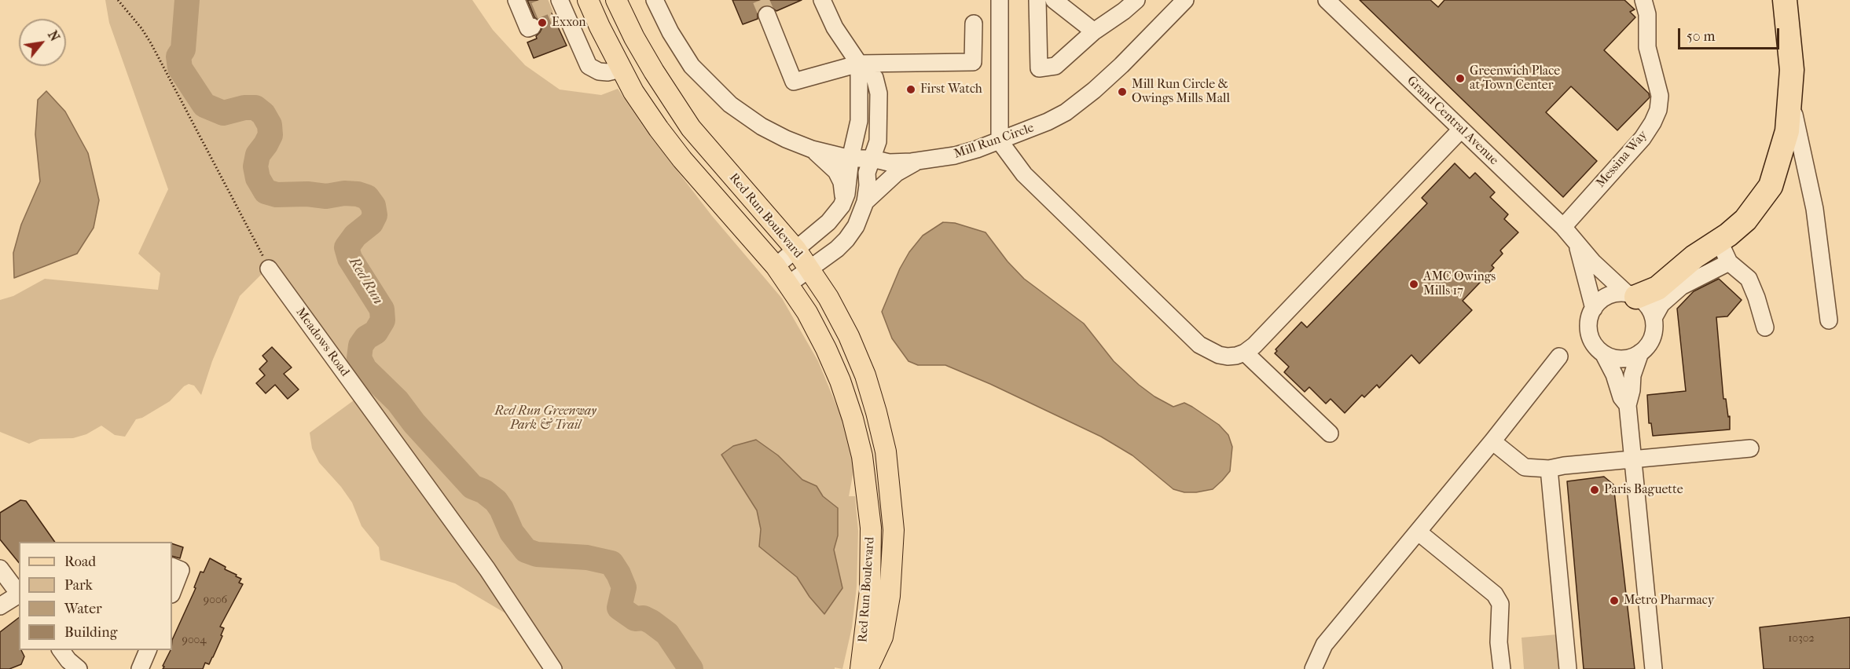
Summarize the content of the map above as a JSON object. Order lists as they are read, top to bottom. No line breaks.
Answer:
{"streets":{"main road":["Red Run Boulevard"],"street":["Grand Central Avenue","Mill Run Circle","Messina Way","Meadows Road"]},"crossings":[["Grand Central Avenue","Messina Way"]],"water":["Red Run"],"parks":["Red Run Greenway Park & Trail"],"places":["Exxon","Greenwich Place at Town Center","First Watch","Mill Run Circle & Owings Mills Mall","AMC Owings Mills 17","Paris Baguette","Metro Pharmacy"],"house_numbers":["9006","10302","9004"],"legend":["Road","Park","Water","Building"],"scale_bar":"50 m","north":"top right"}
